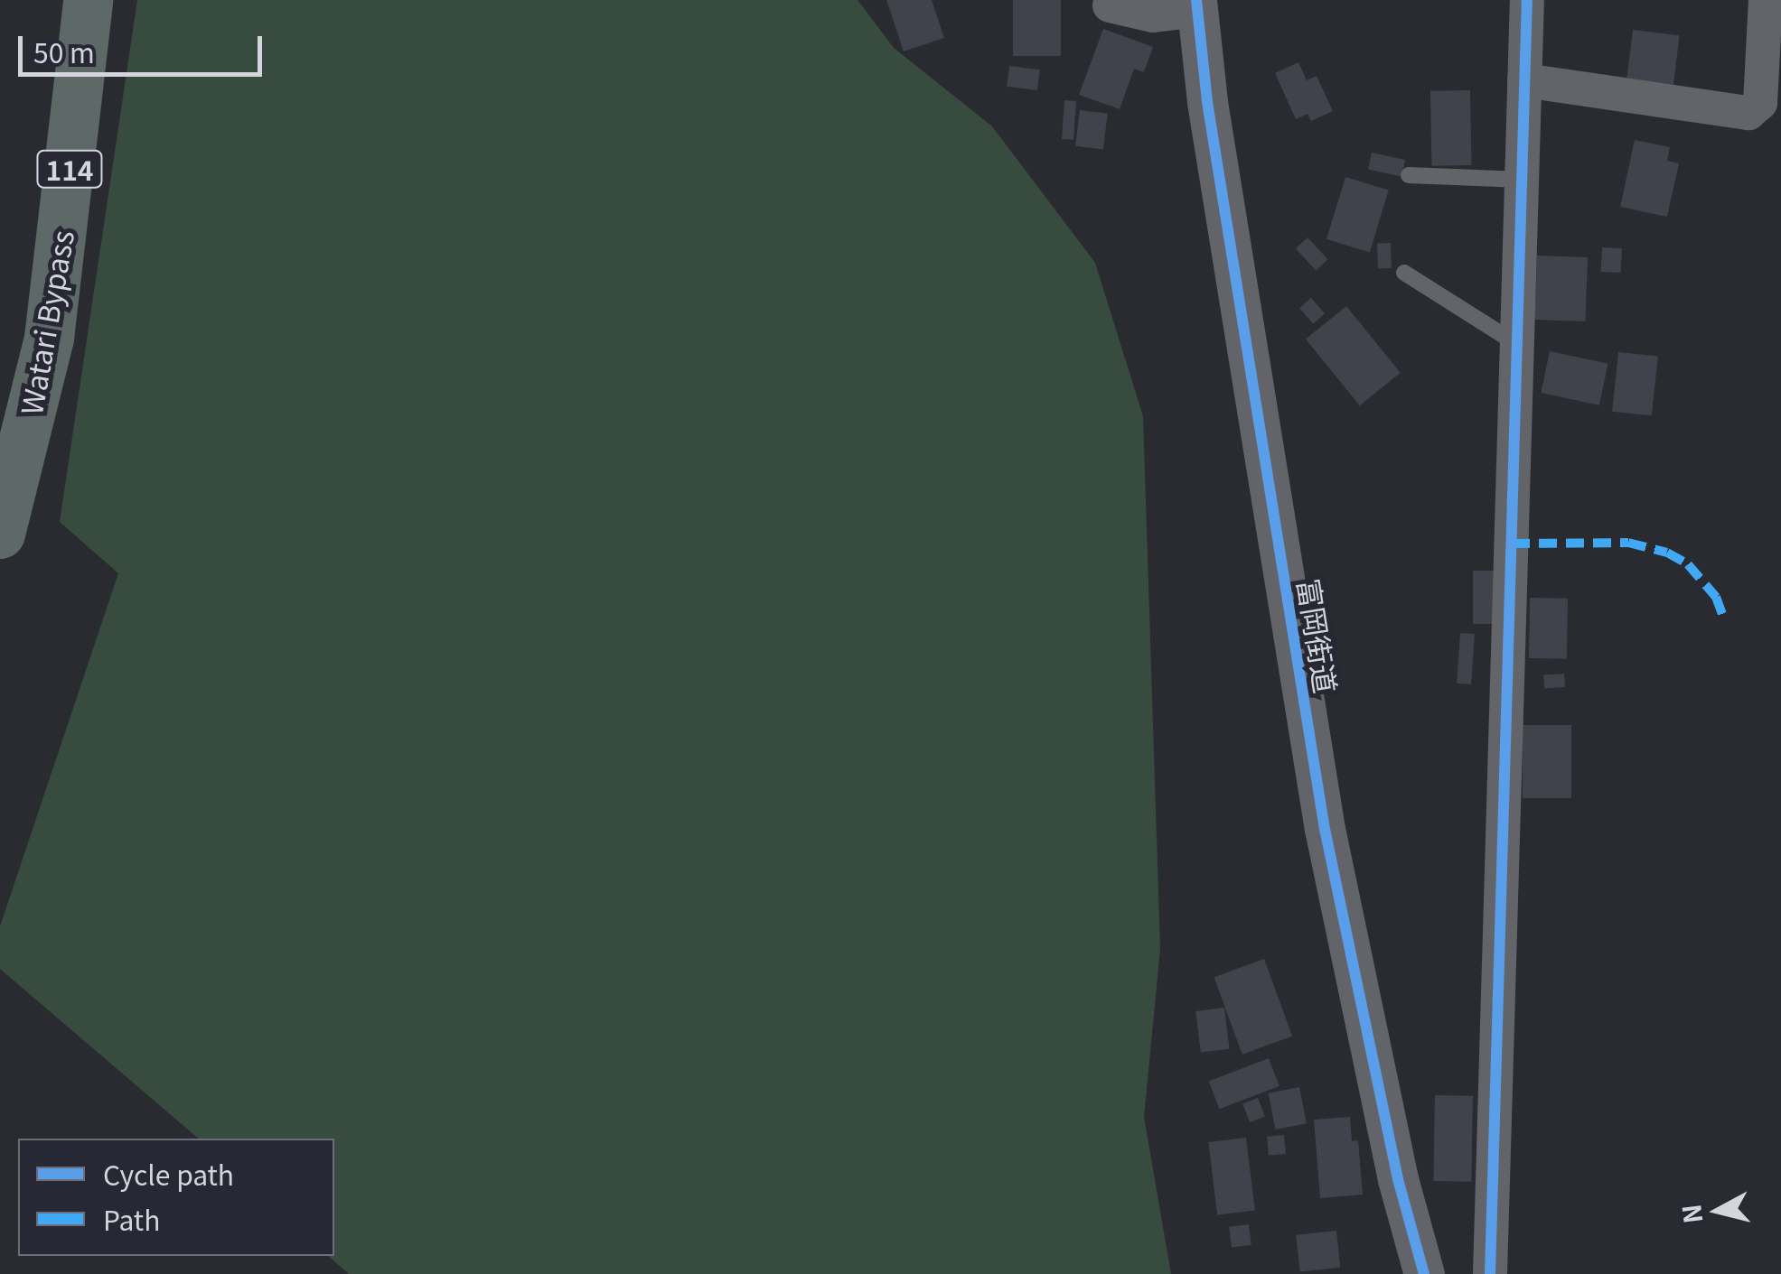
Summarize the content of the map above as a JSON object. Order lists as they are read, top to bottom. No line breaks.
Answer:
{"streets":{"highway":["114","Watari Bypass"],"street":["富岡街道"]},"legend":["Cycle path","Path"],"scale_bar":"50 m","north":"left"}
